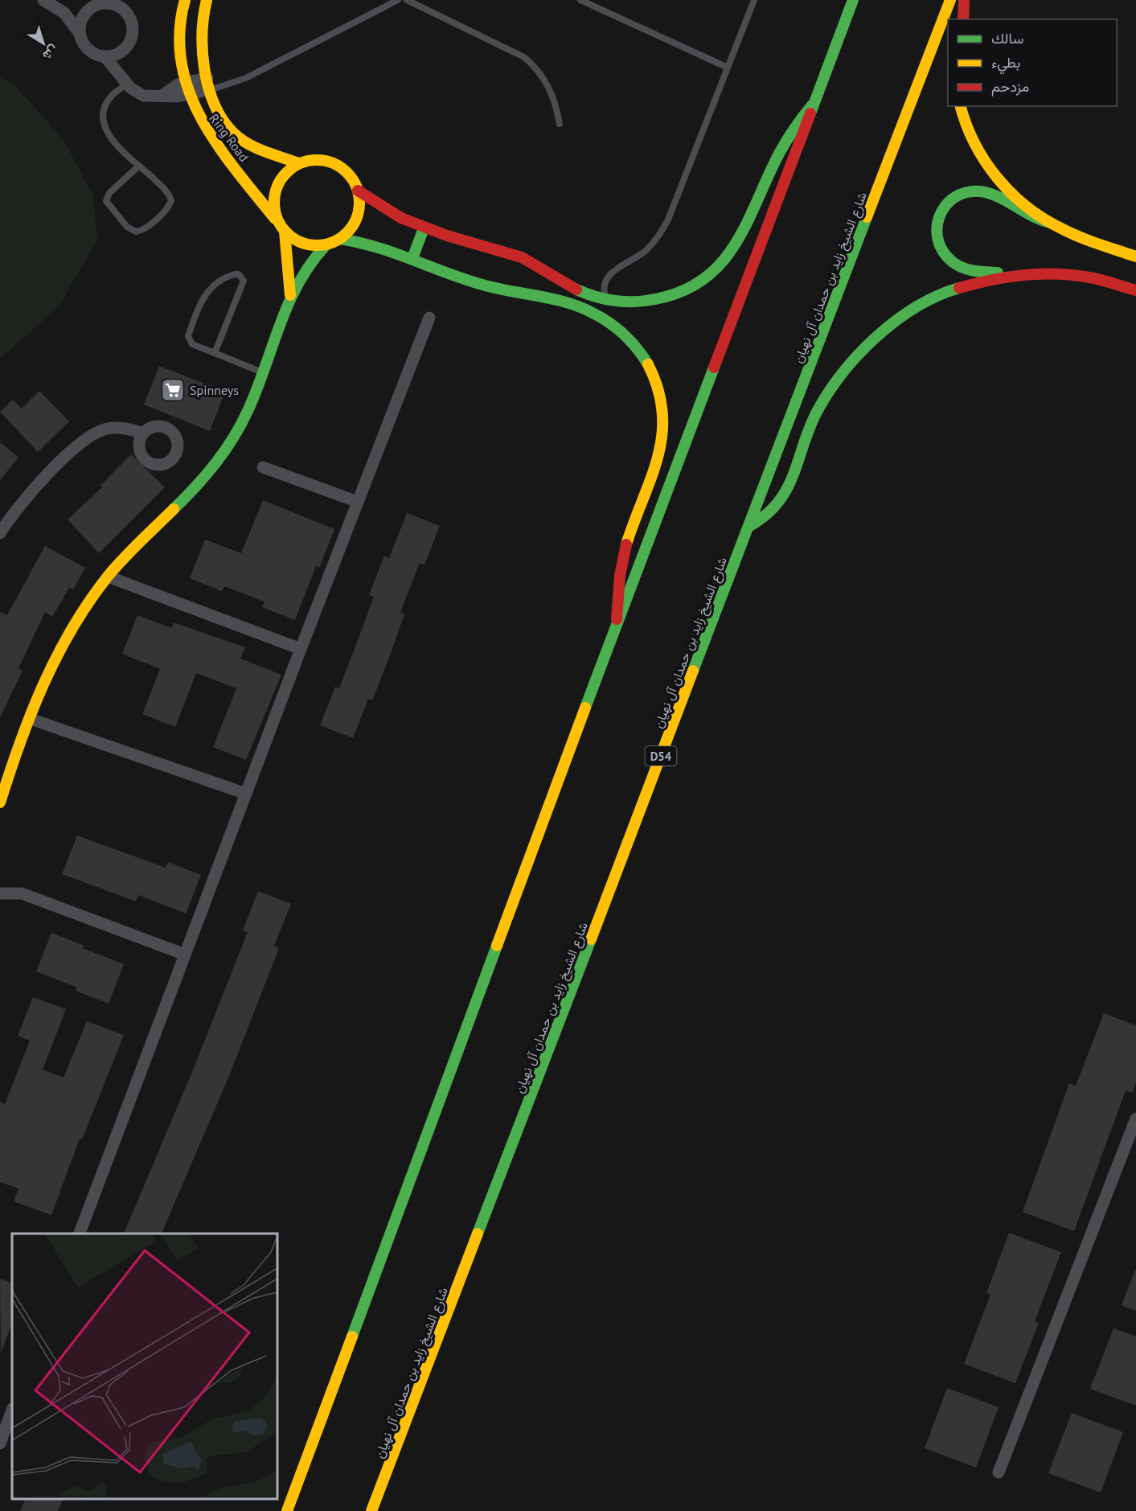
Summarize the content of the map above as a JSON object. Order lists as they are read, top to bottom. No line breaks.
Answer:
{"streets":{"street":["Ring Road","شارع الشيخ زايد بن حمدان آل نهيان","D54"]},"places":{"supermarket":["Spinneys"]},"legend":["سالك","بطيء","مزدحم"],"north":"bottom right"}
